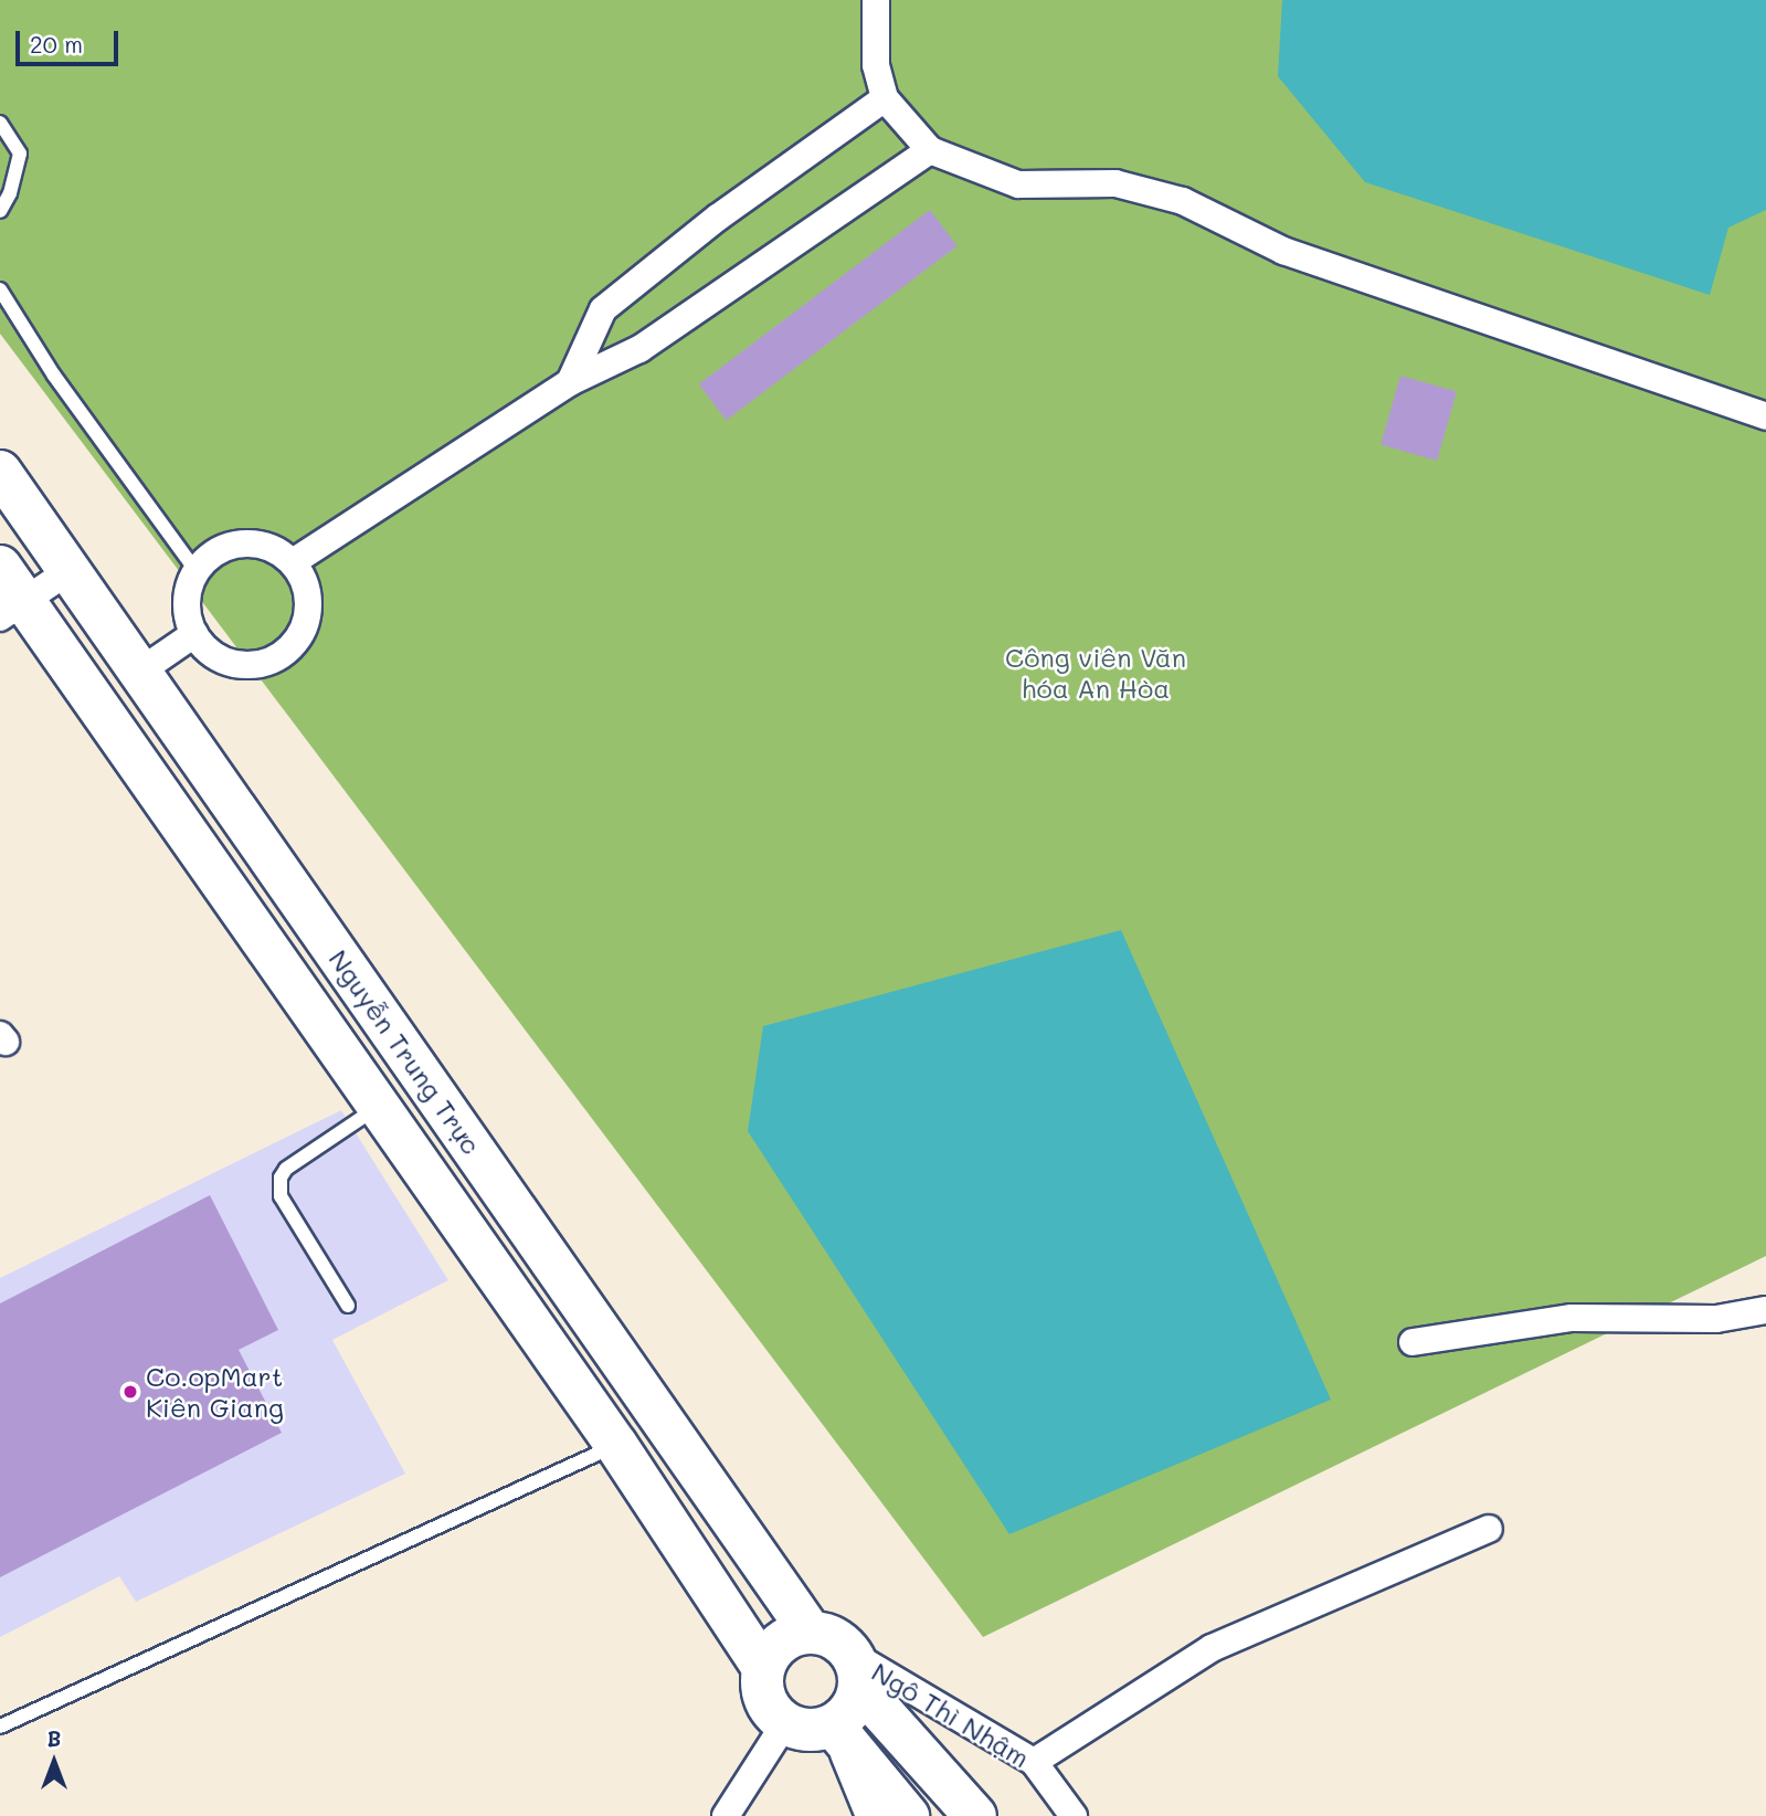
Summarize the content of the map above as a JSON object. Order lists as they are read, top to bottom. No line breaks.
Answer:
{"streets":{"main road":["Nguyễn Trung Trực"],"street":["Ngô Thì Nhậm"]},"crossings":[["Nguyễn Trung Trực","Ngô Thì Nhậm"]],"parks":["Công viên Văn hóa An Hòa"],"places":["Co.opMart Kiên Giang"],"scale_bar":"20 m","north":"top"}
